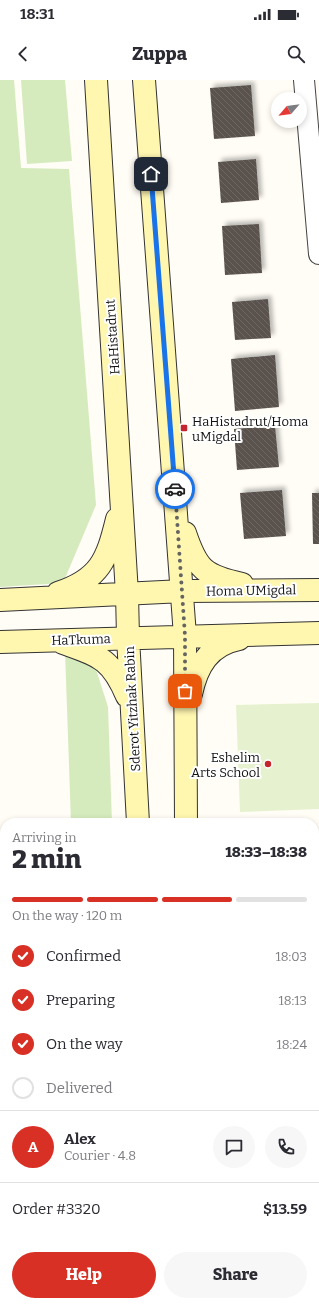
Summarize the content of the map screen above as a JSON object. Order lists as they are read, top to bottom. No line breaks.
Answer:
{"streets":{"main road":["HaHistadrut","Homa UMigdal","HaTkuma","Sderot Yitzhak Rabin"]},"crossings":[["HaHistadrut","Sderot Yitzhak Rabin"],["HaTkuma","Sderot Yitzhak Rabin"]],"places":{"transit":["HaHistadrut/Homa uMigdal"],"other":["Eshelim Arts School"]},"north":"bottom left","page":{"status":"18:31","header":"Zuppa","heading":["2 min","Arriving in","18:33–18:38"],"panel":["Alex","Courier · 4.8","Order #3320","$13.59"],"bar":"On the way · 120 m","list":[["Confirmed","18:03"],["Preparing","18:13"],["On the way","18:24"],"Delivered"],"round":"A","buttons":["Help","Share"]}}
